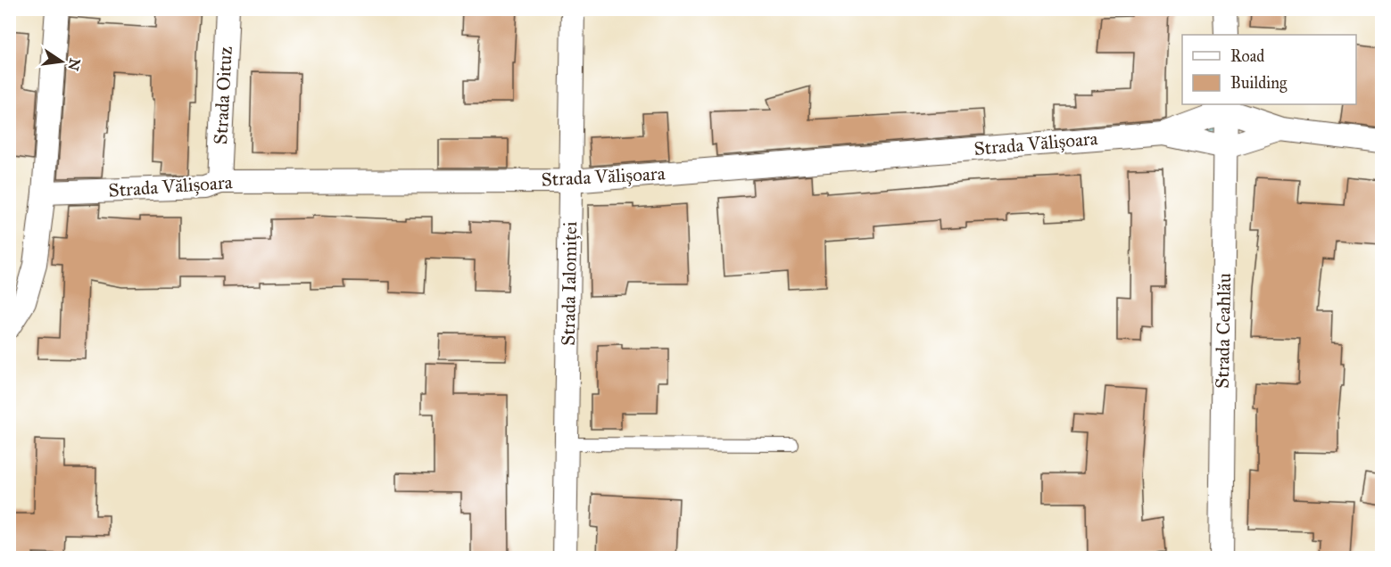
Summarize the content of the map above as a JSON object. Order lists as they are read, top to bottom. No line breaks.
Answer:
{"streets":{"street":["Strada Oituz","Strada Vălișoara","Strada Ialomiței","Strada Ceahlău"]},"crossings":[["Strada Oituz","Strada Vălișoara"],["Strada Vălișoara","Strada Ialomiței"],["Strada Vălișoara","Strada Ceahlău"]],"legend":["Road","Building"],"north":"right"}
